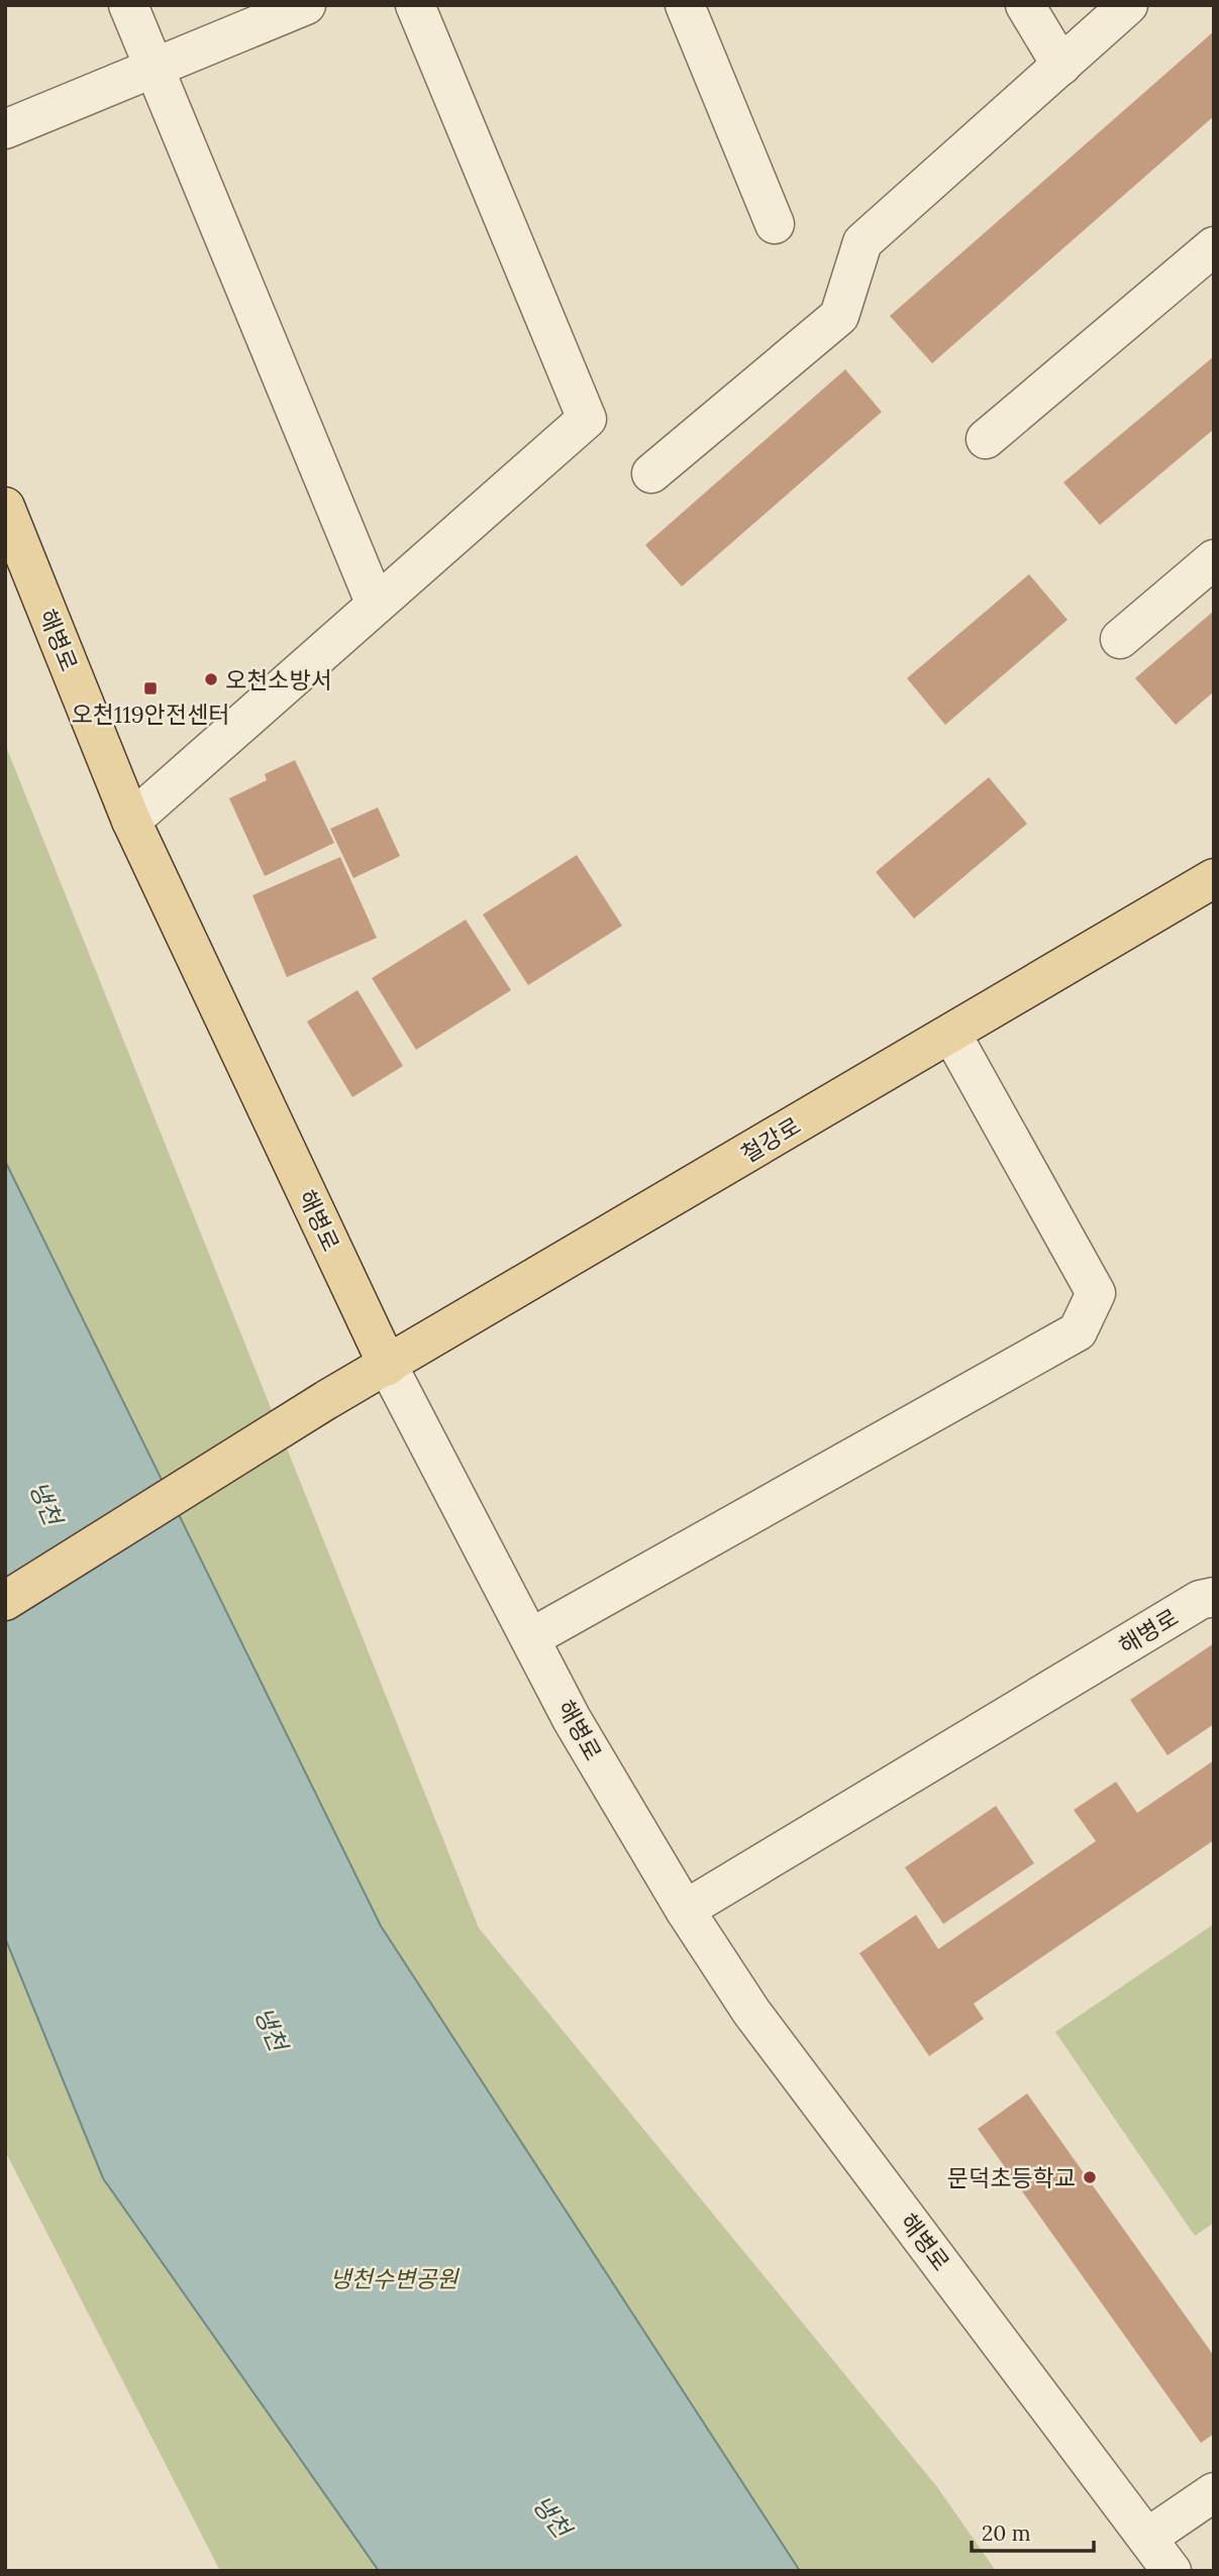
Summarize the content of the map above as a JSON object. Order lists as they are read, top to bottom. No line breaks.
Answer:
{"streets":{"main road":["해병로","철강로"]},"crossings":[["해병로","철강로"]],"water":["냉천"],"parks":["냉천수변공원"],"places":{"other":["오천소방서","문덕초등학교"],"transit":["오천119안전센터"]},"scale_bar":"20 m"}
